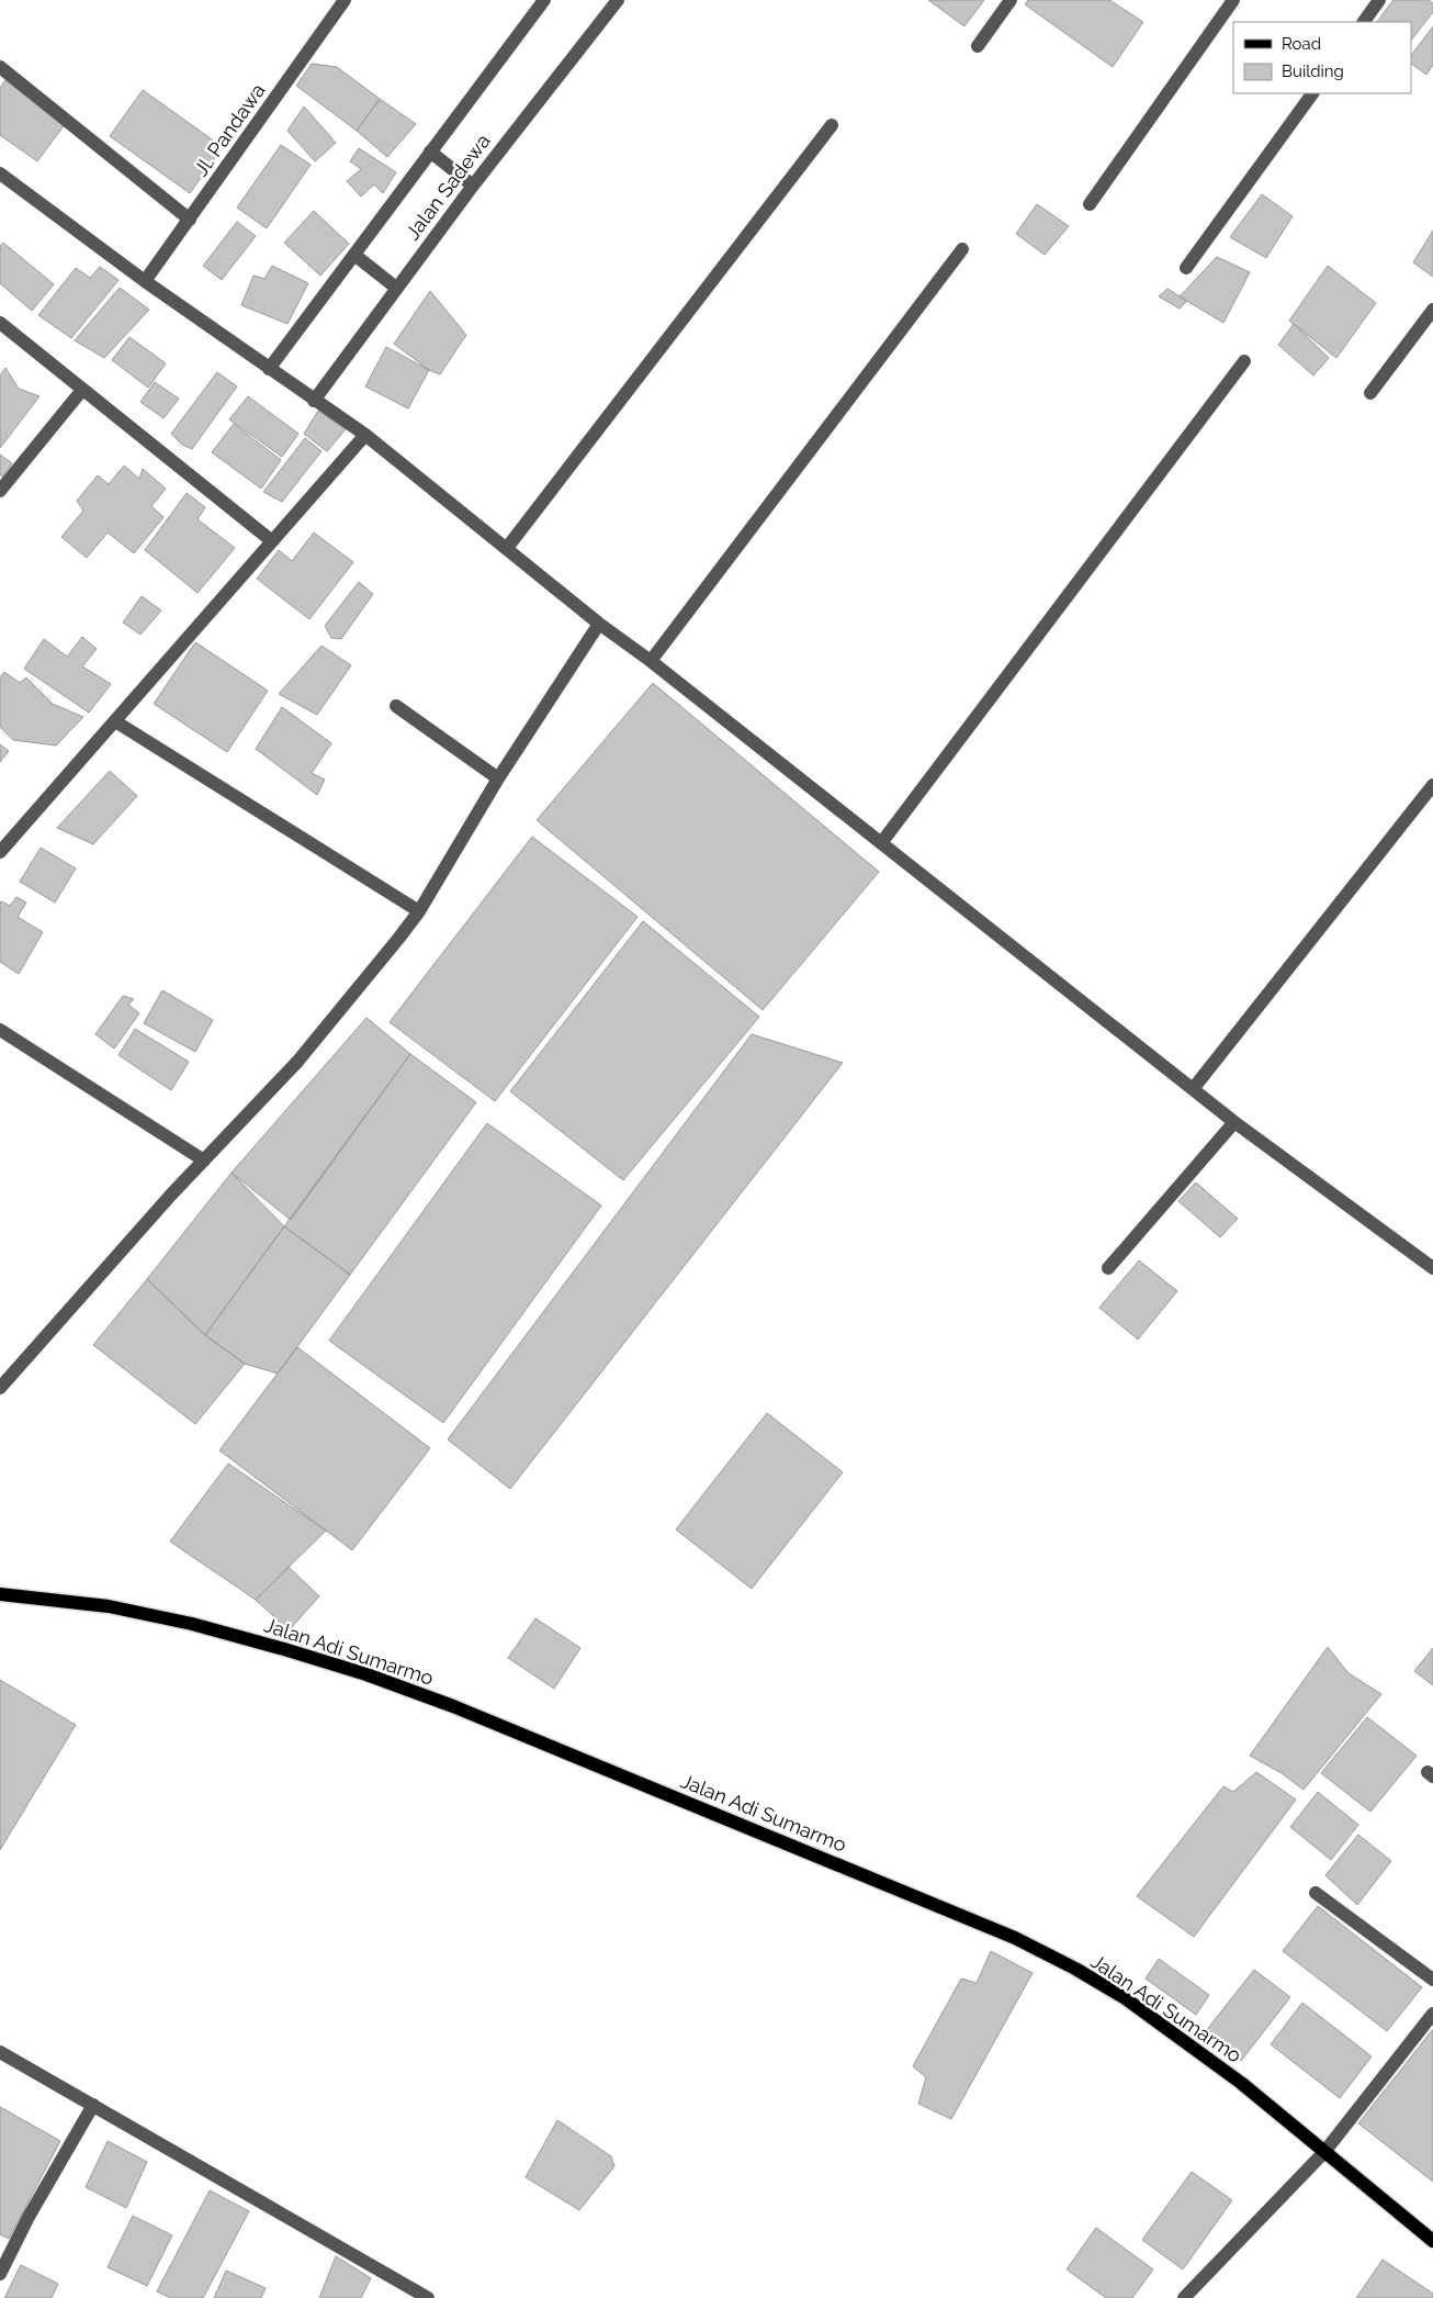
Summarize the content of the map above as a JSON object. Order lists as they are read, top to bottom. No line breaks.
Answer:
{"streets":{"main road":["Jalan Adi Sumarmo"],"street":["Jl. Pandawa","Jalan Sadewa"]},"legend":["Road","Building"]}
